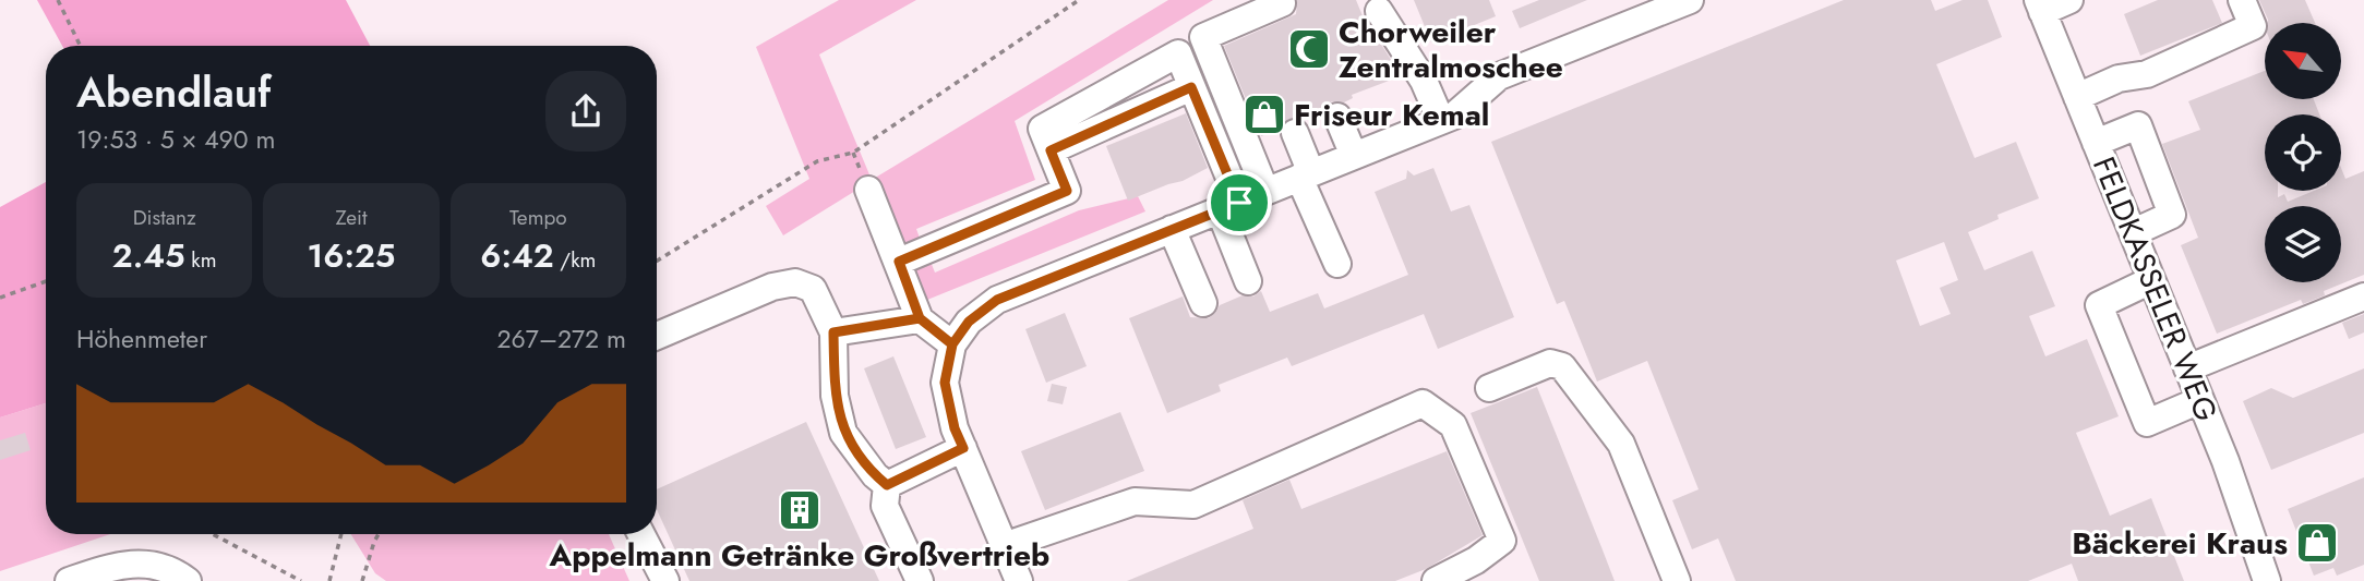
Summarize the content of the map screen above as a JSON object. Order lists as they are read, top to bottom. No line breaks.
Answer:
{"streets":{"street":["FELDKASSELER WEG"]},"places":{"mosque":["Chorweiler Zentralmoschee"],"shop":["Friseur Kemal","Bäckerei Kraus"],"building":["Appelmann Getränke Großvertrieb"]},"north":"top left","page":{"heading":["Abendlauf","19:53 · 5 × 490 m"],"stats":[["Distanz","2.45 km"],["Zeit","16:25"],["Tempo","6:42 /km"]],"chart":["Höhenmeter","267–272 m"]}}
